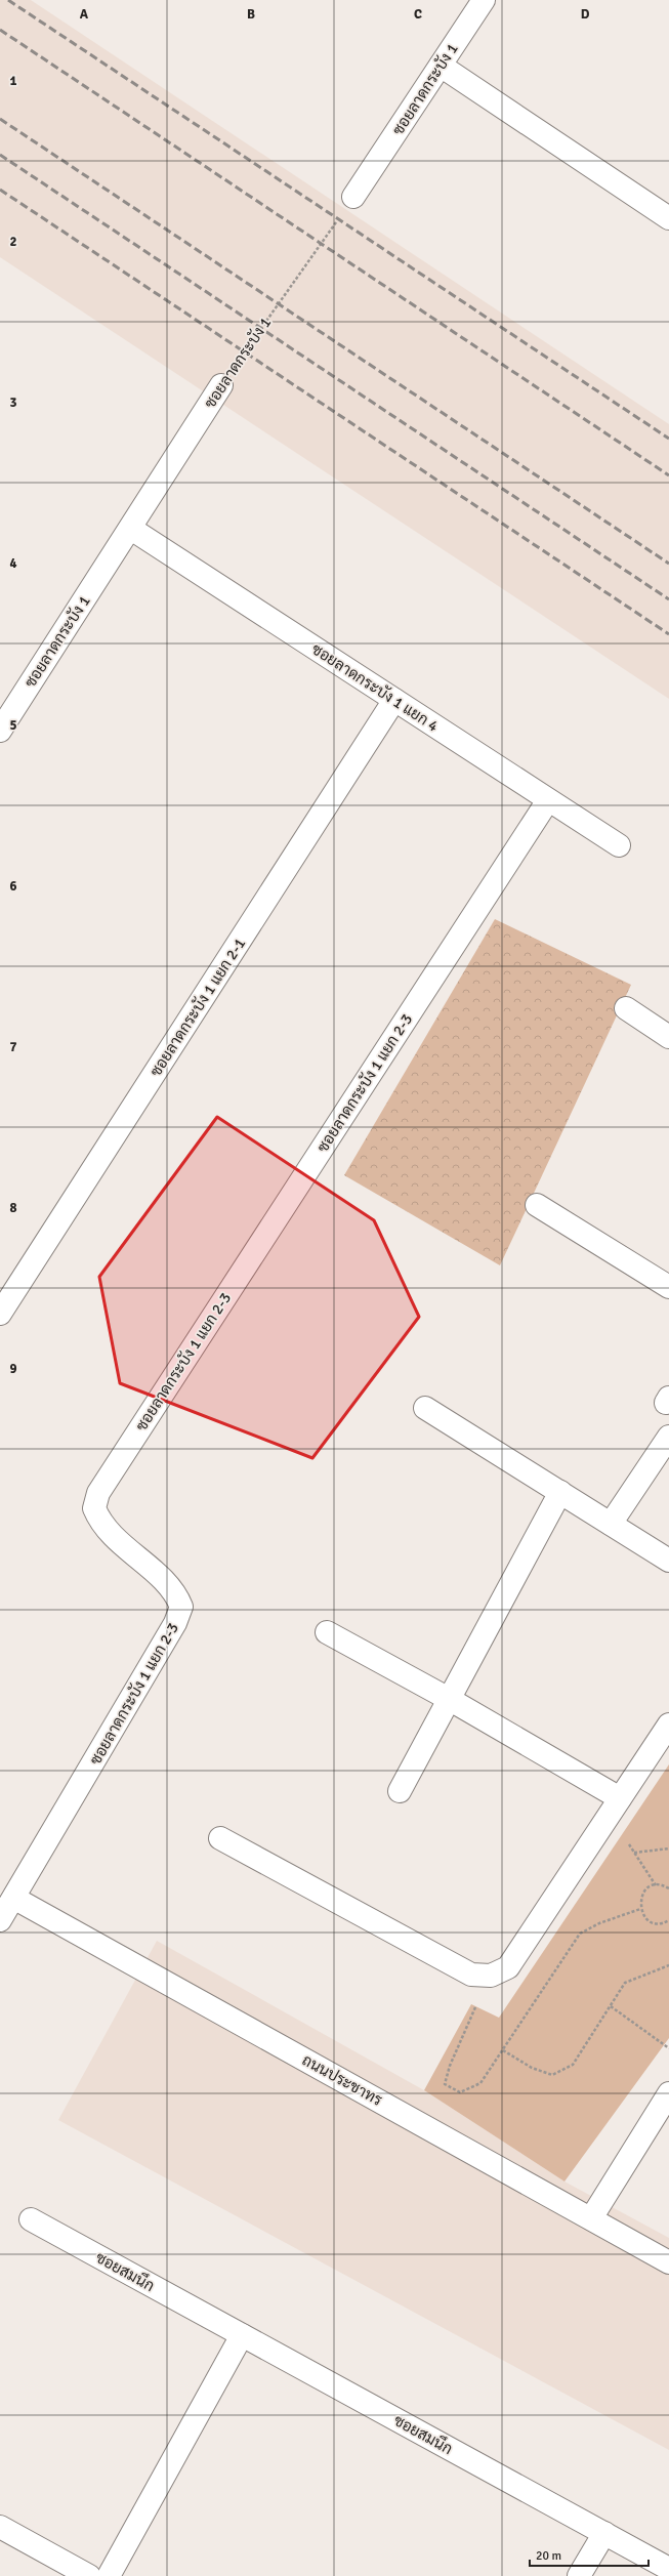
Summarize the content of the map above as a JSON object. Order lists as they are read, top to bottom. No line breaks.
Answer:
{"streets":{"street":["ซอยลาดกระบัง 1","ซอยลาดกระบัง 1 แยก 4","ซอยลาดกระบัง 1 แยก 2-1","ซอยลาดกระบัง 1 แยก 2-3","ถนนประชาทร","ซอยสมนึก"]},"crossings":[["ซอยลาดกระบัง 1","ซอยลาดกระบัง 1 แยก 4"],["ซอยลาดกระบัง 1 แยก 4","ซอยลาดกระบัง 1 แยก 2-1"],["ซอยลาดกระบัง 1 แยก 4","ซอยลาดกระบัง 1 แยก 2-3"],["ซอยลาดกระบัง 1 แยก 2-3","ถนนประชาทร"]],"scale_bar":"20 m","grid":{"columns":["A","B","C","D"],"rows":["1","2","3","4","5","6","7","8","9"]}}
